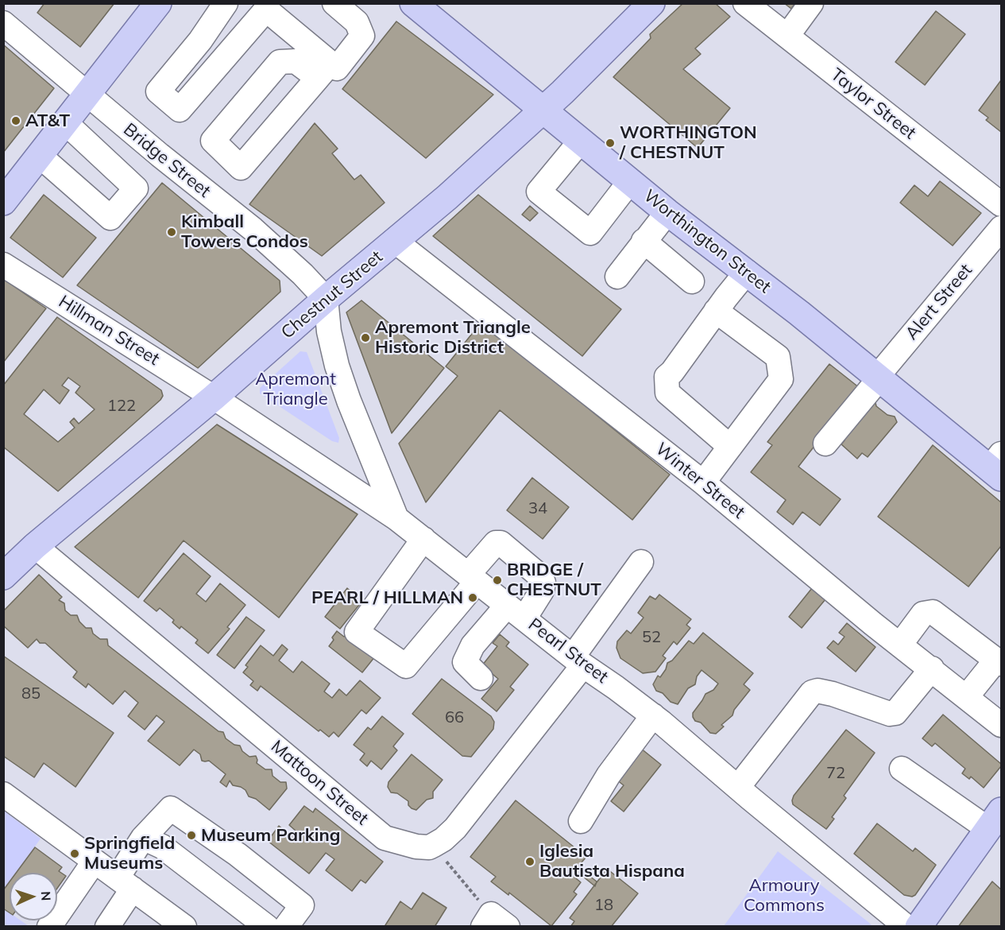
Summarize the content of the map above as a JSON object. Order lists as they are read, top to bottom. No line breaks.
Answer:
{"streets":{"main road":["Worthington Street","Chestnut Street"],"street":["Taylor Street","Bridge Street","Alert Street","Hillman Street","Winter Street","Pearl Street","Mattoon Street"]},"crossings":[["Bridge Street","Chestnut Street"],["Worthington Street","Chestnut Street"],["Worthington Street","Alert Street"],["Chestnut Street","Hillman Street"],["Chestnut Street","Winter Street"],["Chestnut Street","Pearl Street"],["Chestnut Street","Mattoon Street"],["Hillman Street","Pearl Street"]],"parks":["Apremont Triangle","Armoury Commons"],"places":["AT&T","WORTHINGTON / CHESTNUT","Kimball Towers Condos","Apremont Triangle Historic District","BRIDGE / CHESTNUT","PEARL / HILLMAN","Museum Parking","Springfield Museums","Iglesia Bautista Hispana"],"house_numbers":["122","34","52","85","66","72","18"],"north":"right"}
